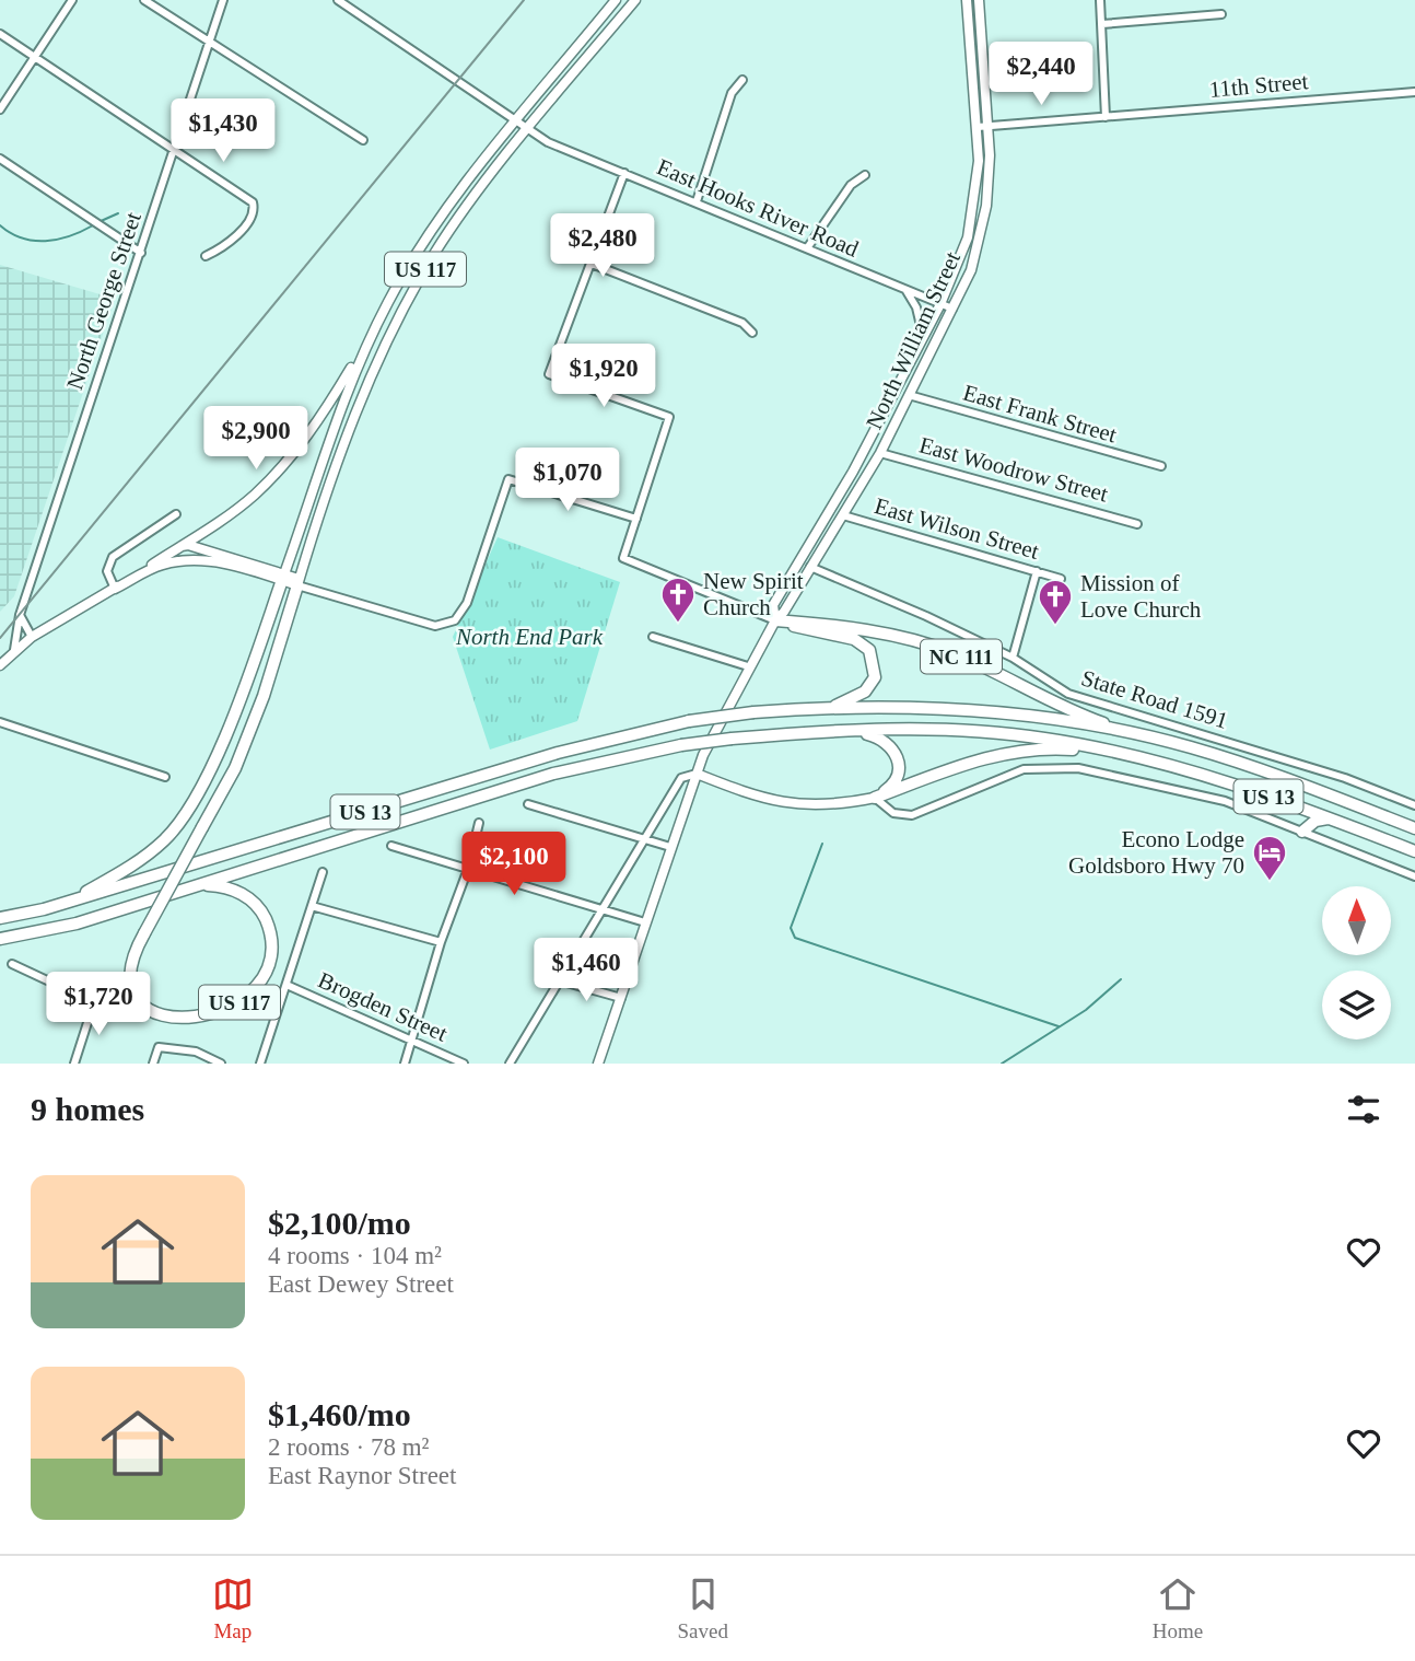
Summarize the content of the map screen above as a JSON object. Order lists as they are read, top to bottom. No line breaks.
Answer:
{"streets":{"highway":["US 117","NC 111","US 13"],"main road":["North William Street"],"street":["11th Street","East Hooks River Road","North George Street","East Frank Street","East Woodrow Street","East Wilson Street","State Road 1591","Brogden Street"]},"crossings":[["11th Street","North William Street"],["East Hooks River Road","US 117"],["East Hooks River Road","North William Street"],["US 117","US 13"],["North William Street","East Frank Street"],["North William Street","East Woodrow Street"],["North William Street","East Wilson Street"],["North William Street","NC 111"],["North William Street","State Road 1591"],["NC 111","US 13"]],"parks":["North End Park"],"places":{"church":["New Spirit Church","Mission of Love Church"],"hotel":["Econo Lodge Goldsboro Hwy 70"]},"north":"top","page":{"price":["$2,440","$1,430","$2,480","$1,920","$2,900","$1,070","$2,100","$1,460","$1,720"],"heading":"9 homes","list":[{"name":"$2,100/mo","note":"4 rooms · 104 m² · East Dewey Street"},{"name":"$1,460/mo","note":"2 rooms · 78 m² · East Raynor Street"}],"tabs":["Map","Saved","Home"]}}
